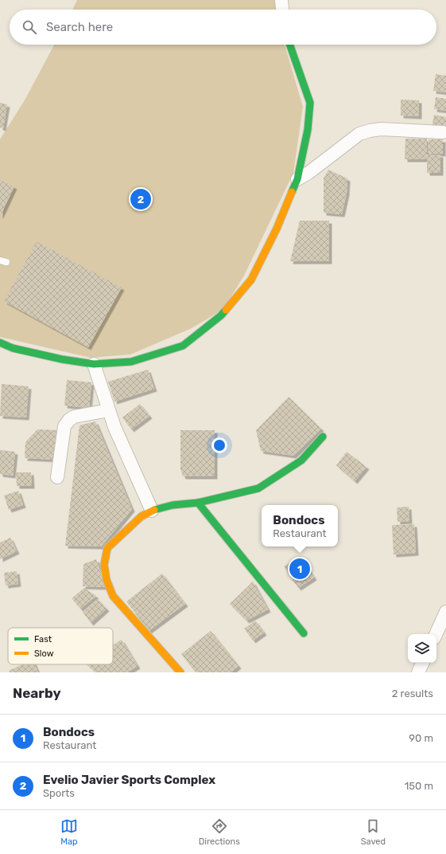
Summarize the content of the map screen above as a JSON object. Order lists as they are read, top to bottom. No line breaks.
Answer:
{"legend":["Fast","Slow"],"page":{"search":"Search here","pins":["2","1"],"popup":["Bondocs","Restaurant"],"heading":["Nearby","2 results"],"list":[{"mark":"1","name":"Bondocs","note":"Restaurant","value":"90 m"},{"mark":"2","name":"Evelio Javier Sports Complex","note":"Sports","value":"150 m"}],"nav":["Map","Directions","Saved"]}}
